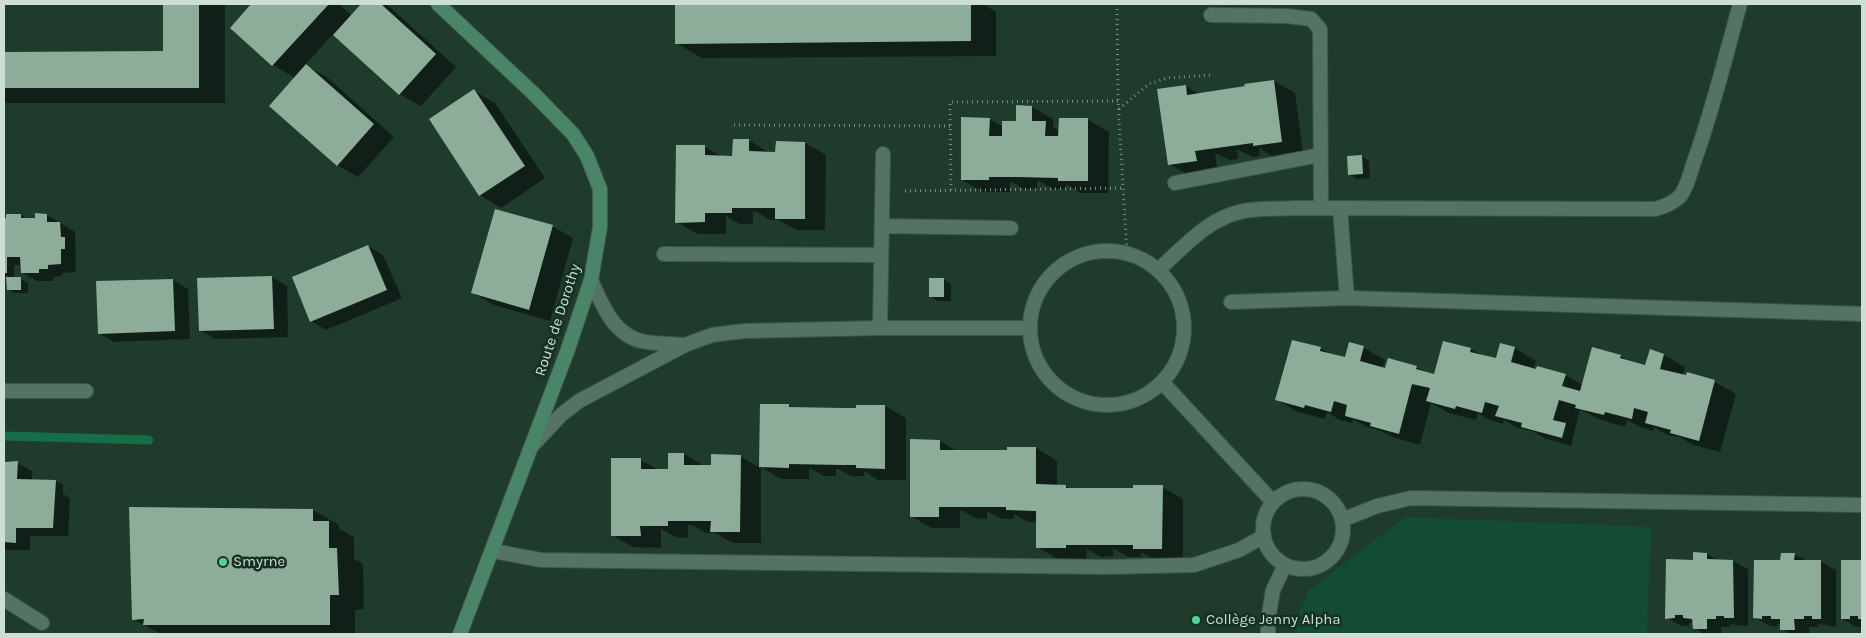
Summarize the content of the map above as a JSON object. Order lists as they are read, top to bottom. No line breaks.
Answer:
{"streets":{"main road":["Route de Dorothy"]},"places":["Smyrne","Collège Jenny Alpha"]}
